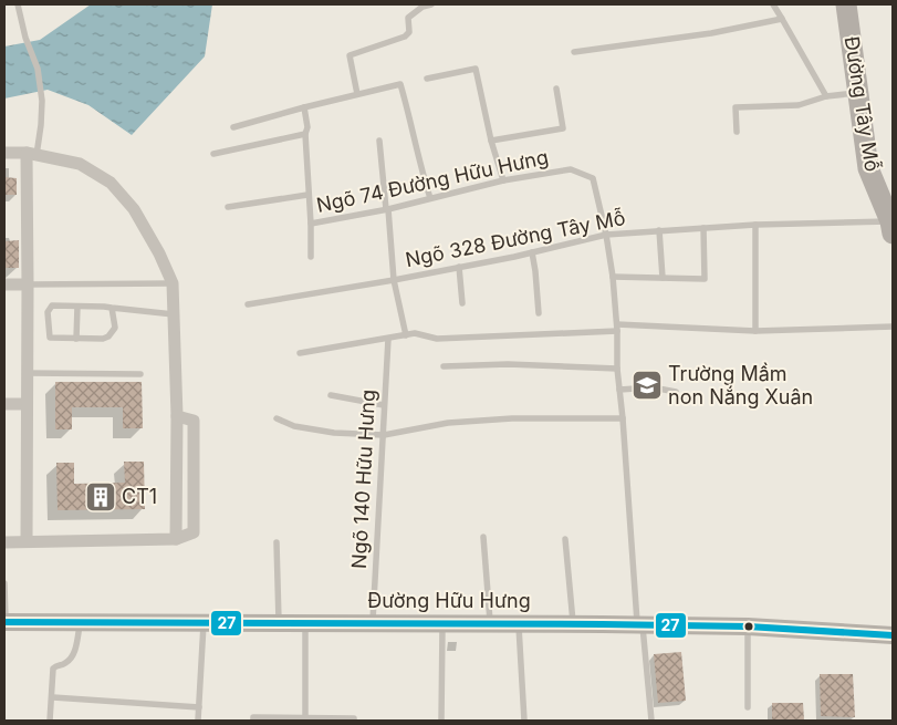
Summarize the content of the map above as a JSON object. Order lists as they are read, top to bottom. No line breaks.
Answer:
{"streets":{"main road":["Đường Tây Mỗ","Đường Hữu Hưng"],"lane":["Ngõ 74 Đường Hữu Hưng","Ngõ 328 Đường Tây Mỗ","Ngõ 140 Hữu Hưng"]},"crossings":[["Đường Tây Mỗ","Ngõ 328 Đường Tây Mỗ"],["Ngõ 74 Đường Hữu Hưng","Ngõ 328 Đường Tây Mỗ"],["Ngõ 74 Đường Hữu Hưng","Đường Hữu Hưng"],["Ngõ 140 Hữu Hưng","Đường Hữu Hưng"]],"places":{"school or university":["Trường Mầm non Nắng Xuân"],"building":["CT1"]},"lines":["transit line 27"]}
